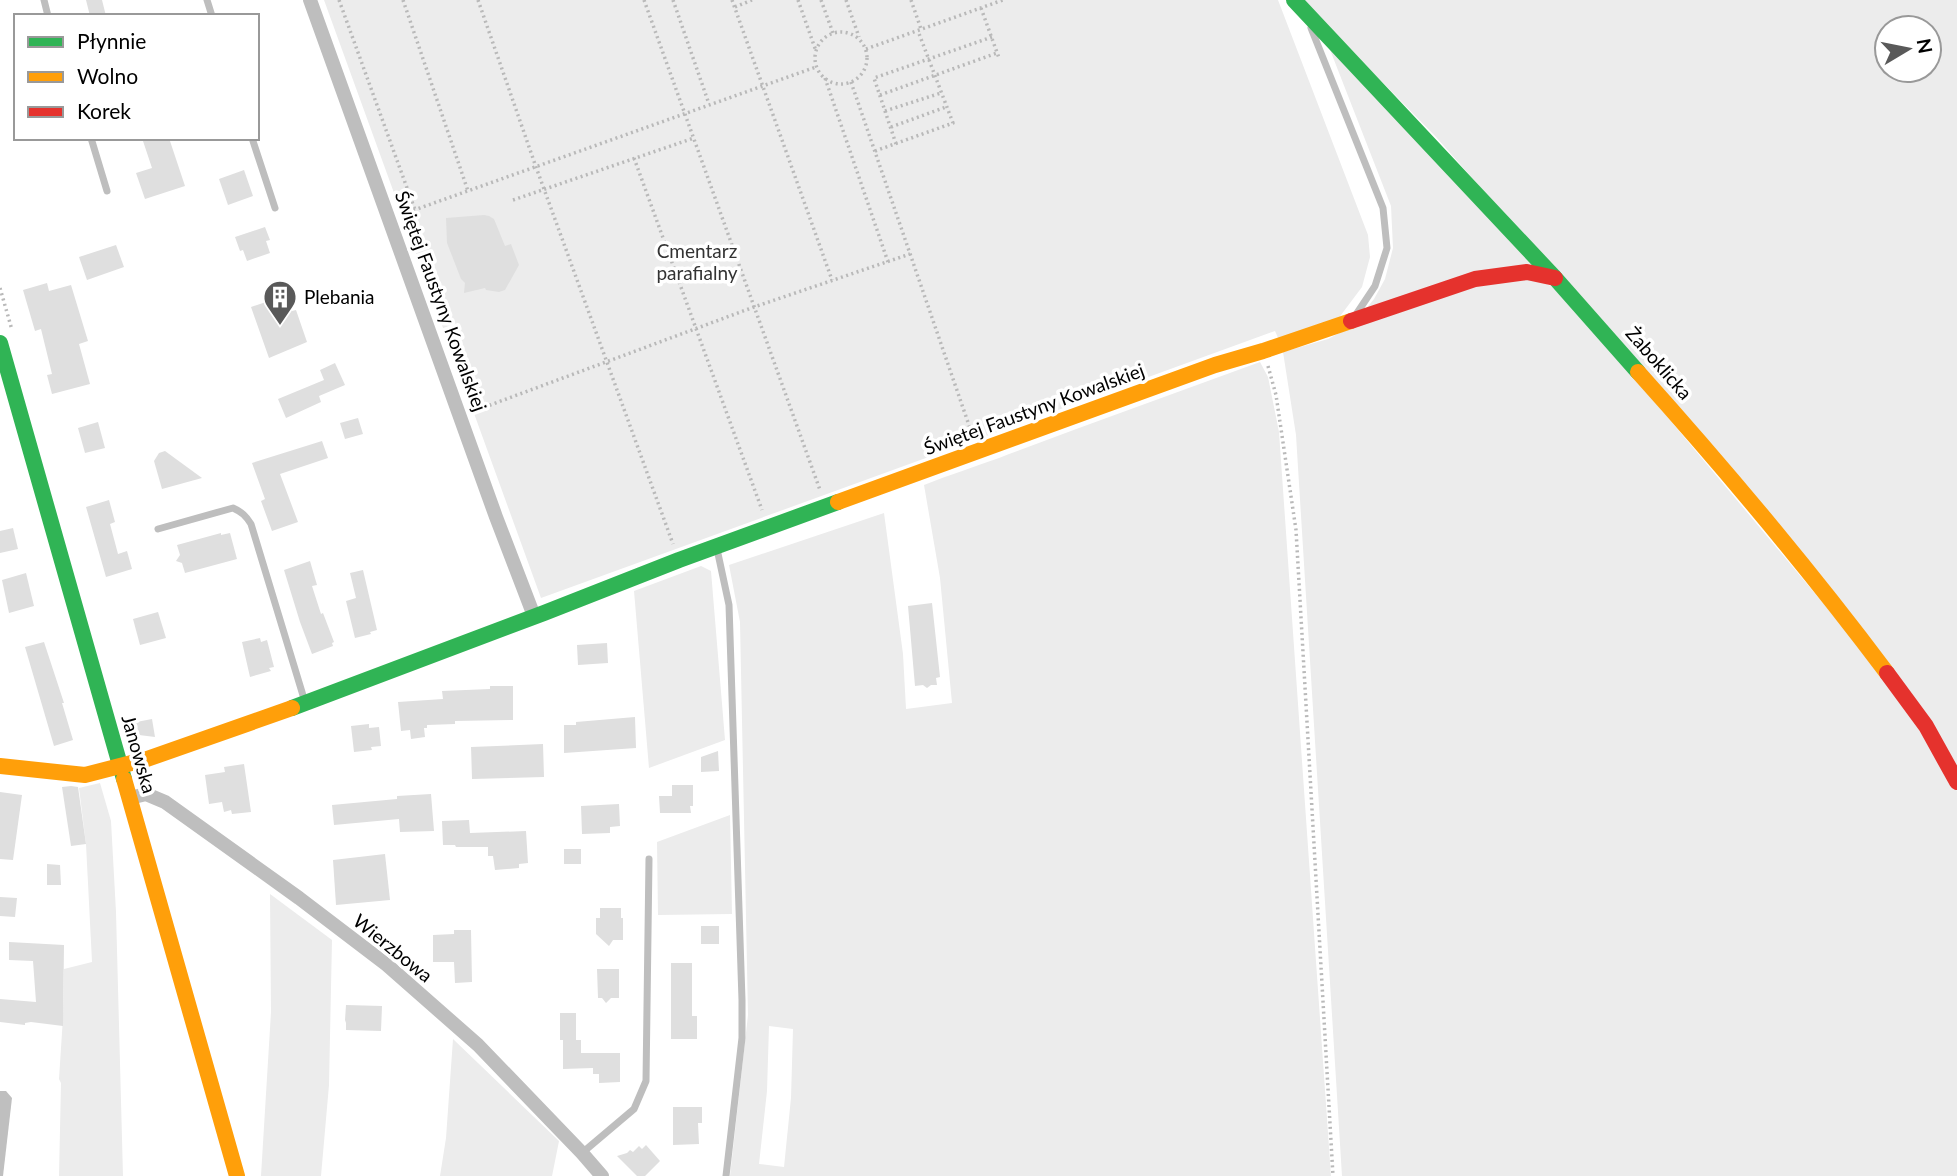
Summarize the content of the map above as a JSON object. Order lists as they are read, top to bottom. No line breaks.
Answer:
{"streets":{"street":["Świętej Faustyny Kowalskiej","Żaboklicka","Janowska","Wierzbowa"]},"crossings":[["Świętej Faustyny Kowalskiej","Żaboklicka"],["Świętej Faustyny Kowalskiej","Janowska"],["Janowska","Wierzbowa"]],"parks":["Cmentarz parafialny"],"places":{"building":["Plebania"]},"legend":["Płynnie","Wolno","Korek"],"north":"right"}
